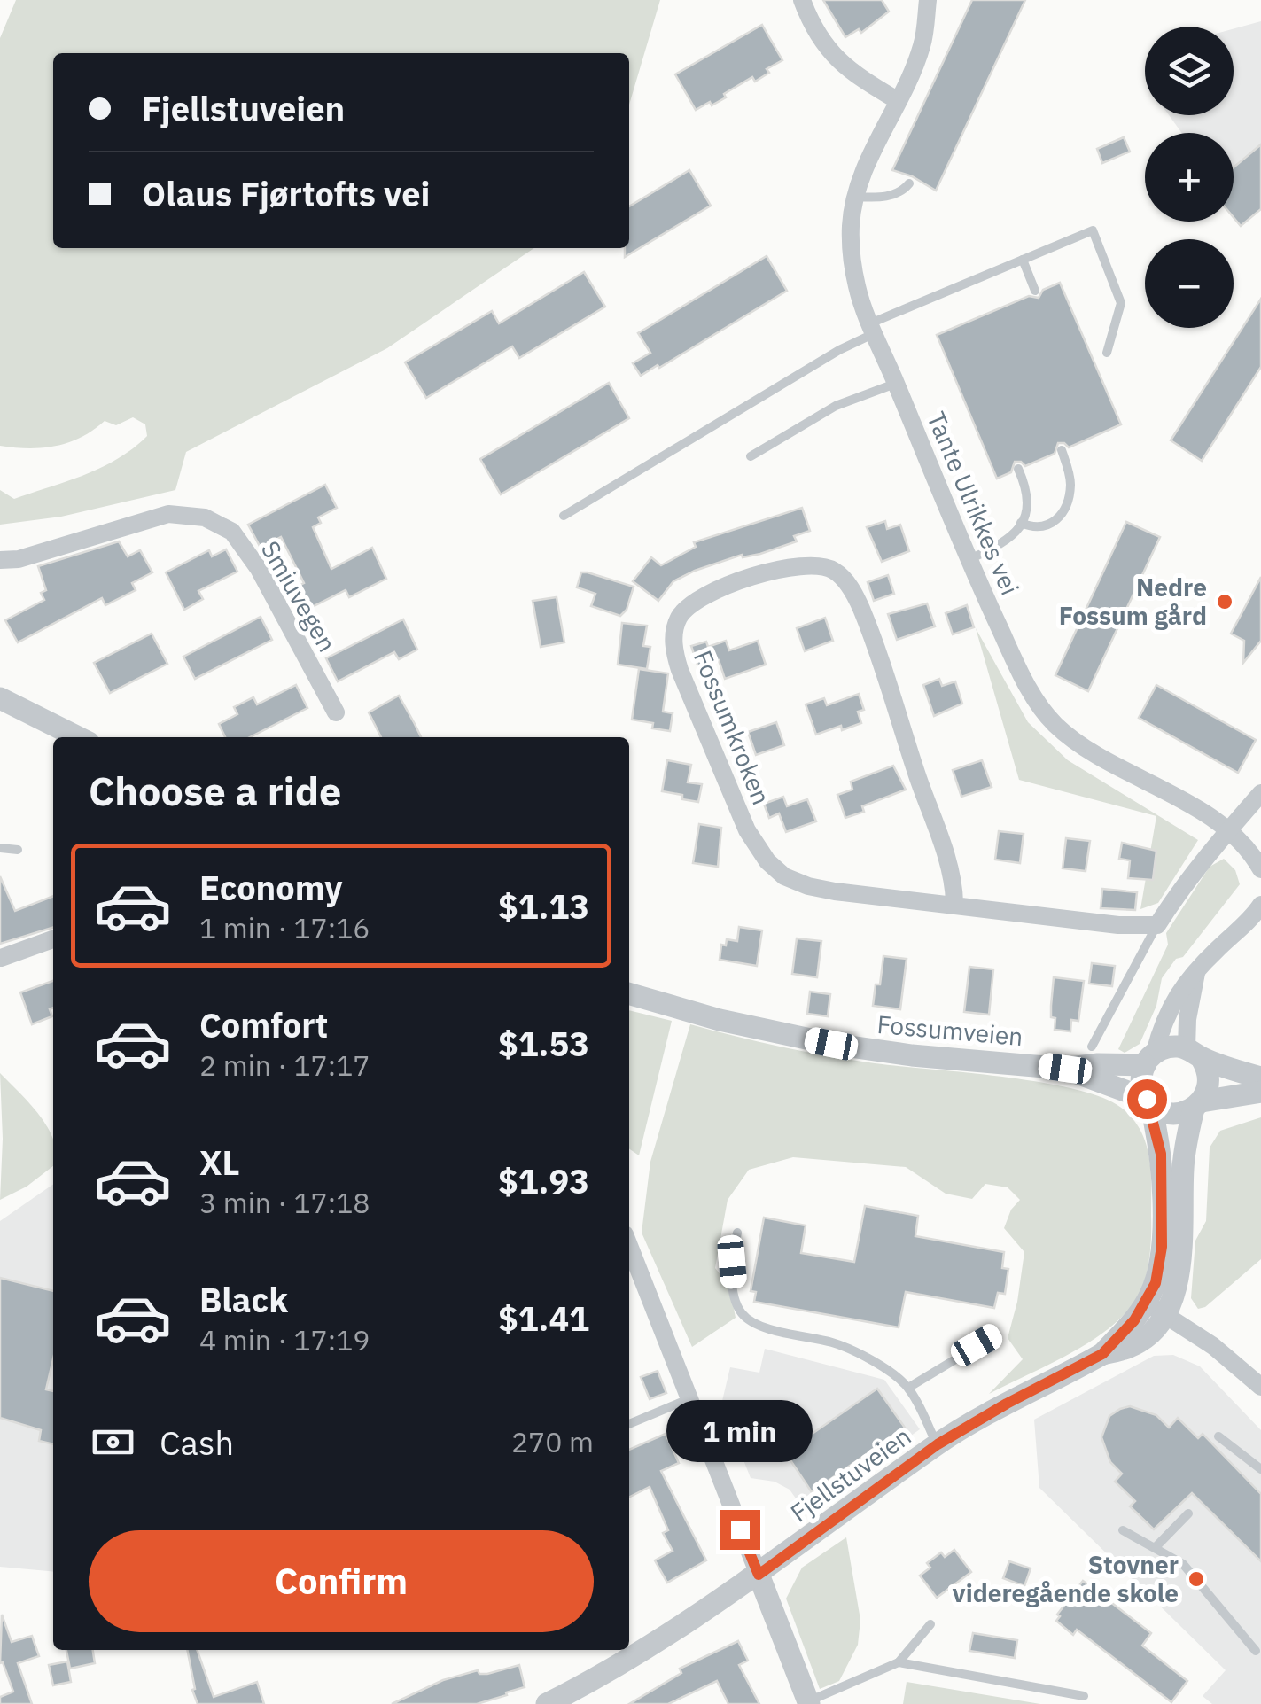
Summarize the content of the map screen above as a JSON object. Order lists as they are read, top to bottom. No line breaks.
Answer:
{"streets":{"street":["Tante Ulrikkes vei","Smiuvegen","Fossumkroken","Fossumveien","Fjellstuveien"]},"crossings":[["Fossumveien","Fjellstuveien"]],"places":["Nedre Fossum gård","Stovner videregående skole"],"page":{"map_buttons":["+","−"],"banner":["Fjellstuveien","Olaus Fjørtofts vei"],"heading":"Choose a ride","list":[{"name":"Economy","note":"1 min · 17:16","value":"$1.13"},{"name":"Comfort","note":"2 min · 17:17","value":"$1.53"},{"name":"XL","note":"3 min · 17:18","value":"$1.93"},{"name":"Black","note":"4 min · 17:19","value":"$1.41"}],"pay":["Cash","270 m"],"bubble":"1 min","buttons":"Confirm"}}
